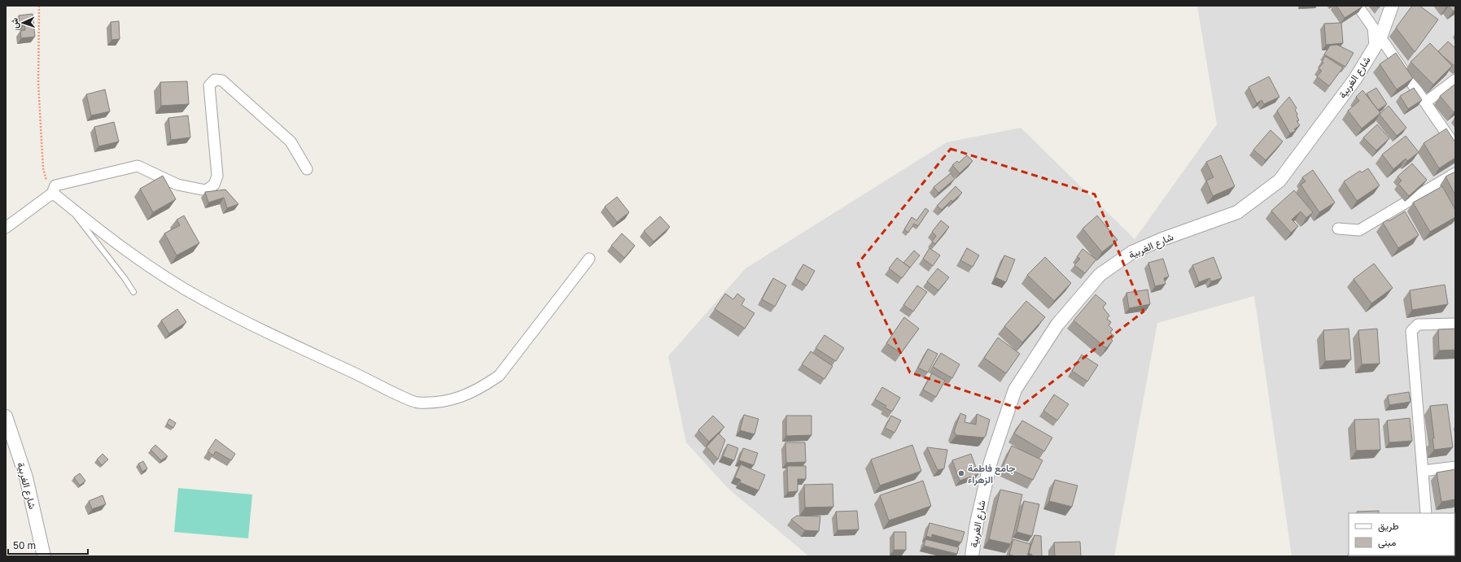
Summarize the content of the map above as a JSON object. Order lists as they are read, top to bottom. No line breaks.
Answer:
{"streets":{"street":["شارع الغربية"]},"places":["جامع فاطمة الزهراء"],"legend":["طريق","مبنى"],"scale_bar":"50 m","north":"left"}
